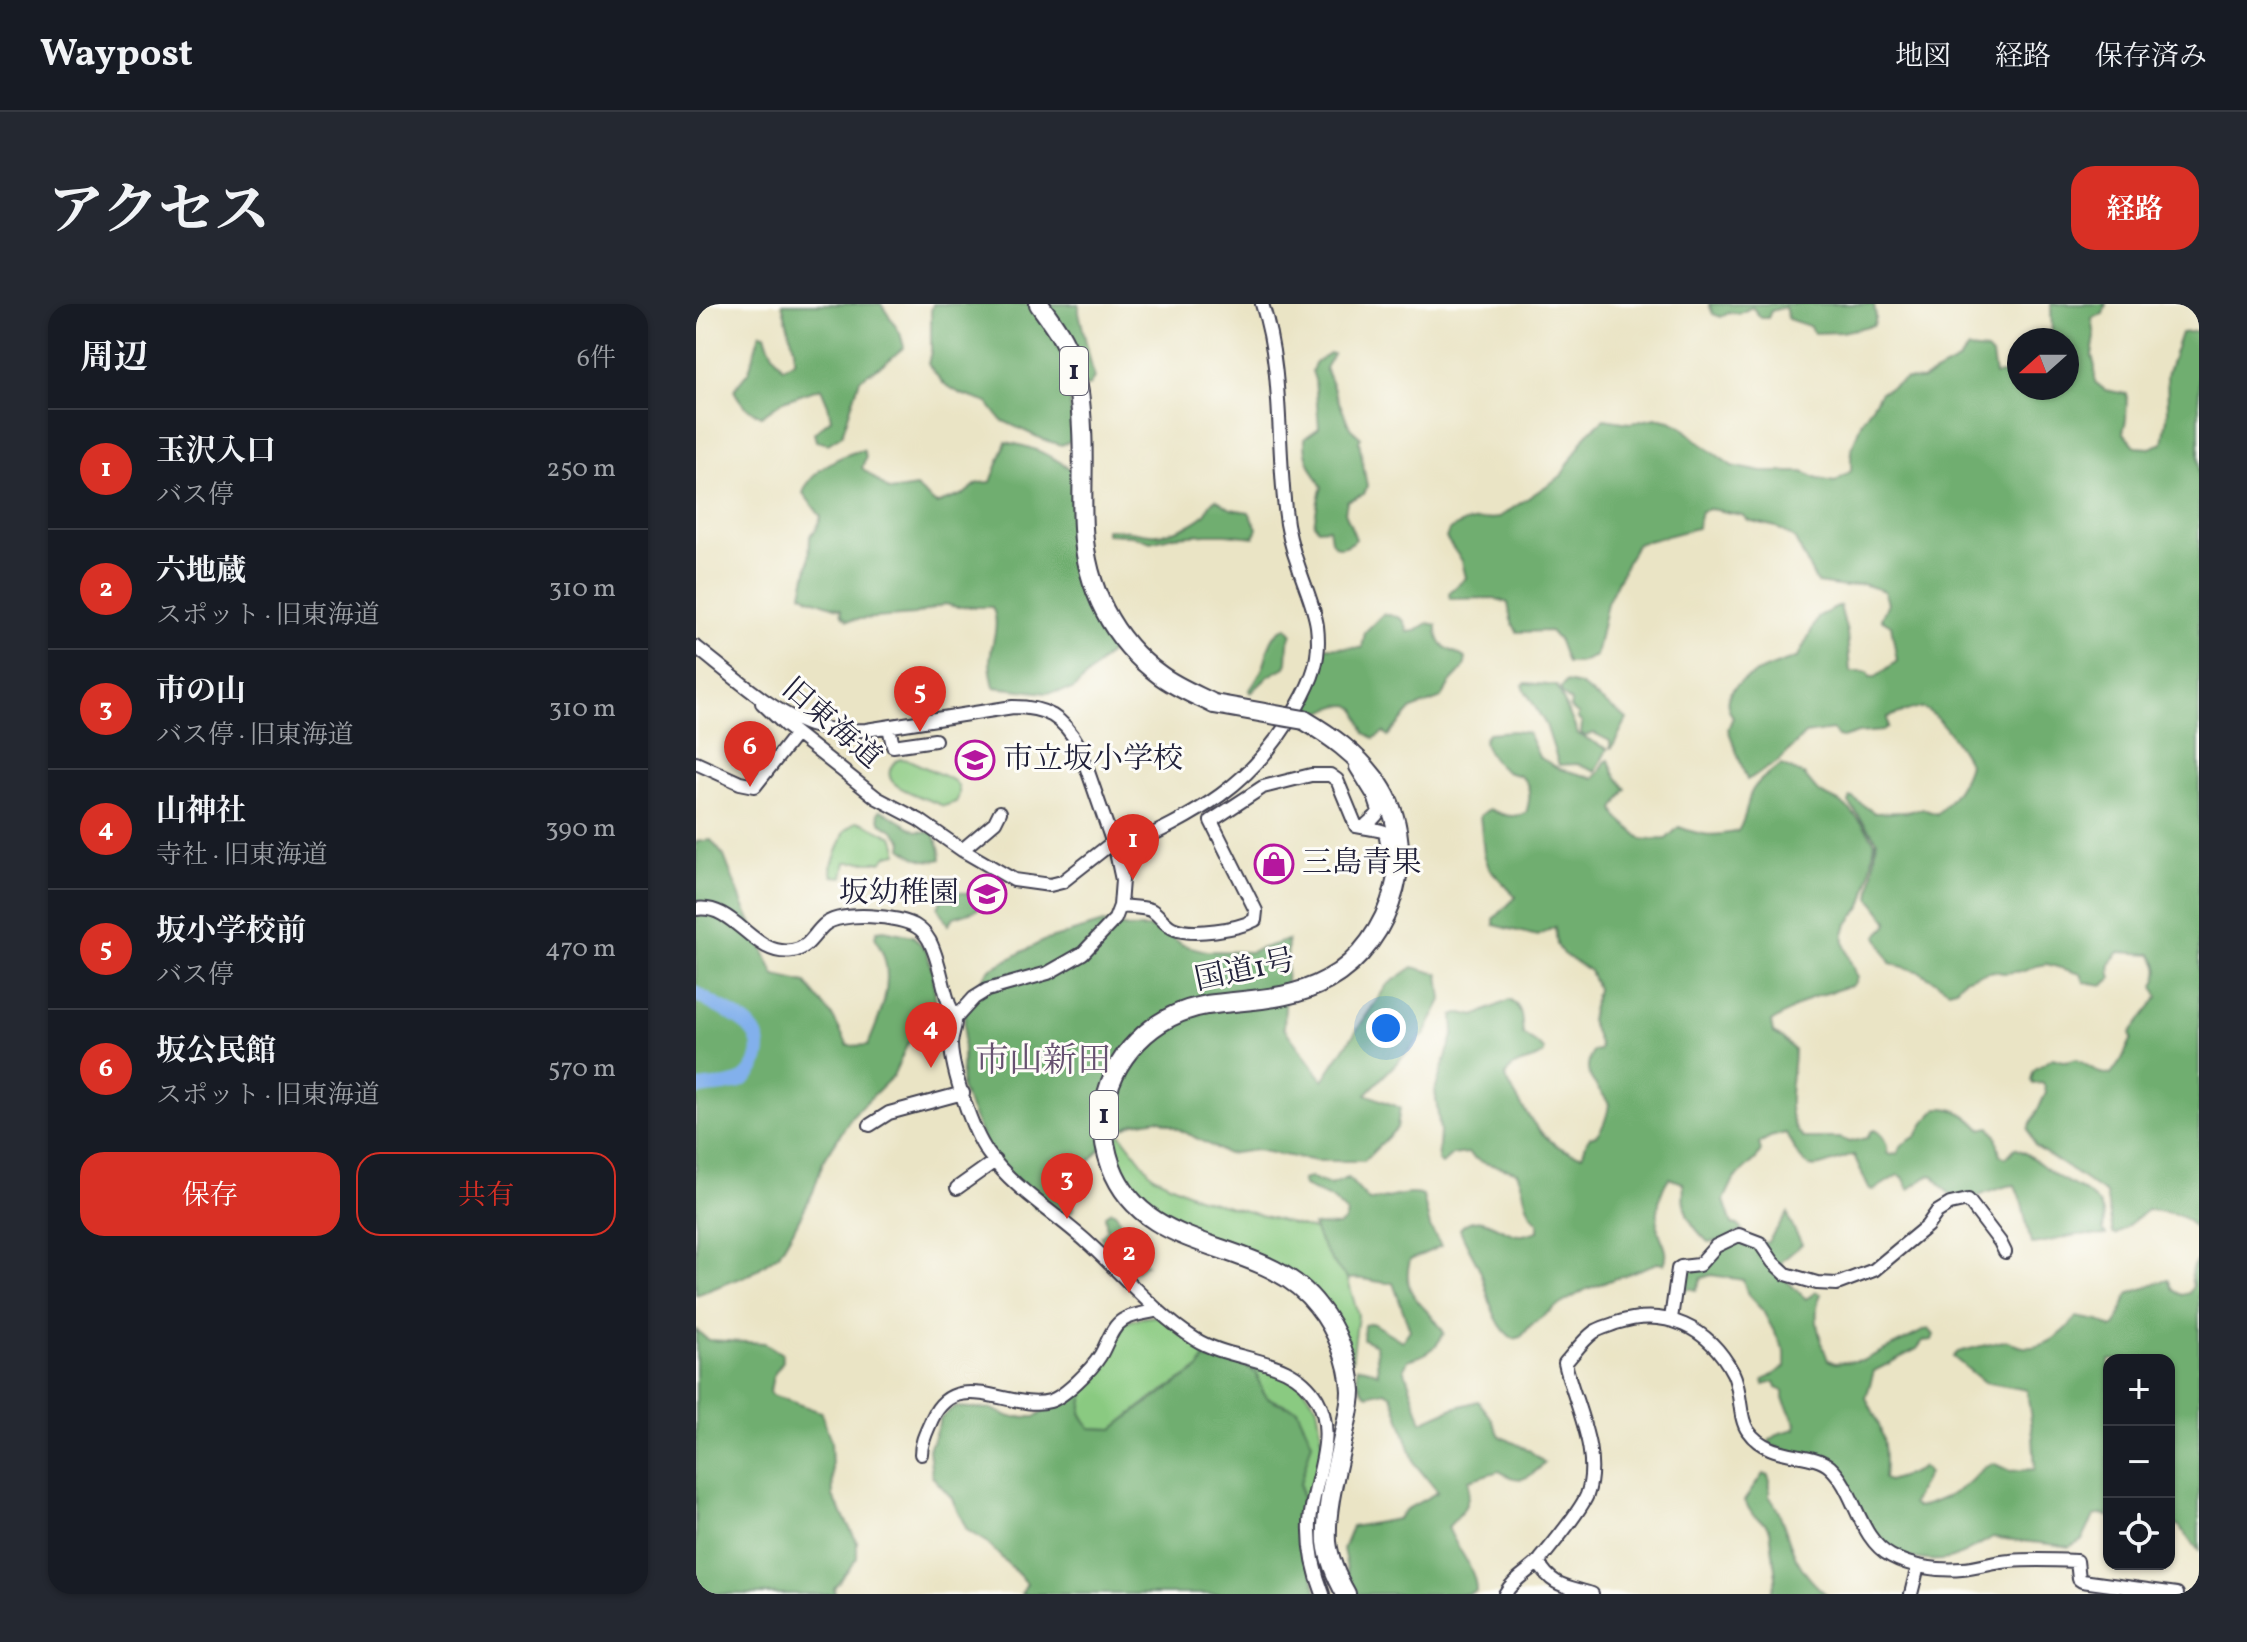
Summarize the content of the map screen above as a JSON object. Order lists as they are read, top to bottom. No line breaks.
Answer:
{"streets":{"highway":["1","国道1号"],"street":["旧東海道"]},"districts":["市山新田"],"places":{"school or university":["市立坂小学校","坂幼稚園"],"shop":["三島青果"]},"north":"left","page":{"header":"Waypost","nav":["地図","経路","保存済み"],"title":"アクセス","buttons":["経路",["保存","共有"]],"heading":["周辺","6件"],"list":[{"mark":"1","name":"玉沢入口","note":"バス停","value":"250 m"},{"mark":"2","name":"六地蔵","note":"スポット · 旧東海道","value":"310 m"},{"mark":"3","name":"市の山","note":"バス停 · 旧東海道","value":"310 m"},{"mark":"4","name":"山神社","note":"寺社 · 旧東海道","value":"390 m"},{"mark":"5","name":"坂小学校前","note":"バス停","value":"470 m"},{"mark":"6","name":"坂公民館","note":"スポット · 旧東海道","value":"570 m"}],"pins":["5","6","1","4","3","2"],"map_buttons":["+","−"]}}
